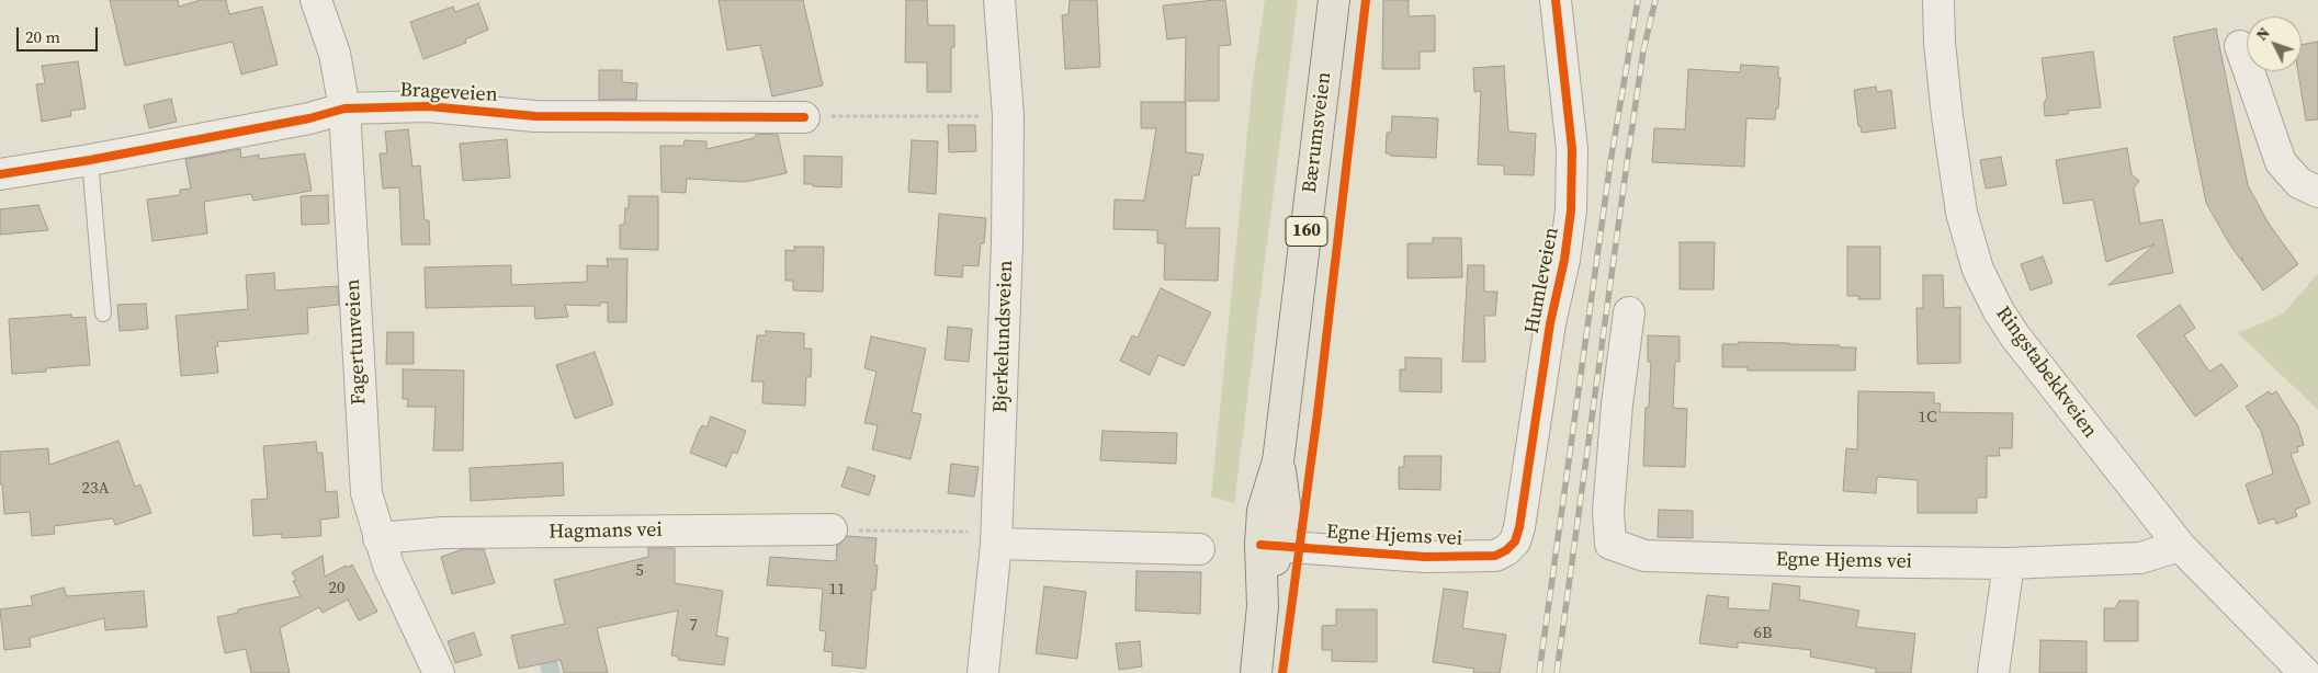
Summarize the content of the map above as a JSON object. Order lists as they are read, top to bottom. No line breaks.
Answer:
{"streets":{"main road":["Bærumsveien","160"],"street":["Brageveien","Humleveien","Bjerkelundsveien","Fagertunveien","Ringstabekkveien","Hagmans vei","Egne Hjems vei"]},"crossings":[["Brageveien","Fagertunveien"],["Bærumsveien","Egne Hjems vei"],["Humleveien","Egne Hjems vei"],["Fagertunveien","Hagmans vei"],["Ringstabekkveien","Egne Hjems vei"]],"house_numbers":["1C","23A","5","20","11","7","6B"],"scale_bar":"20 m","north":"top left"}
